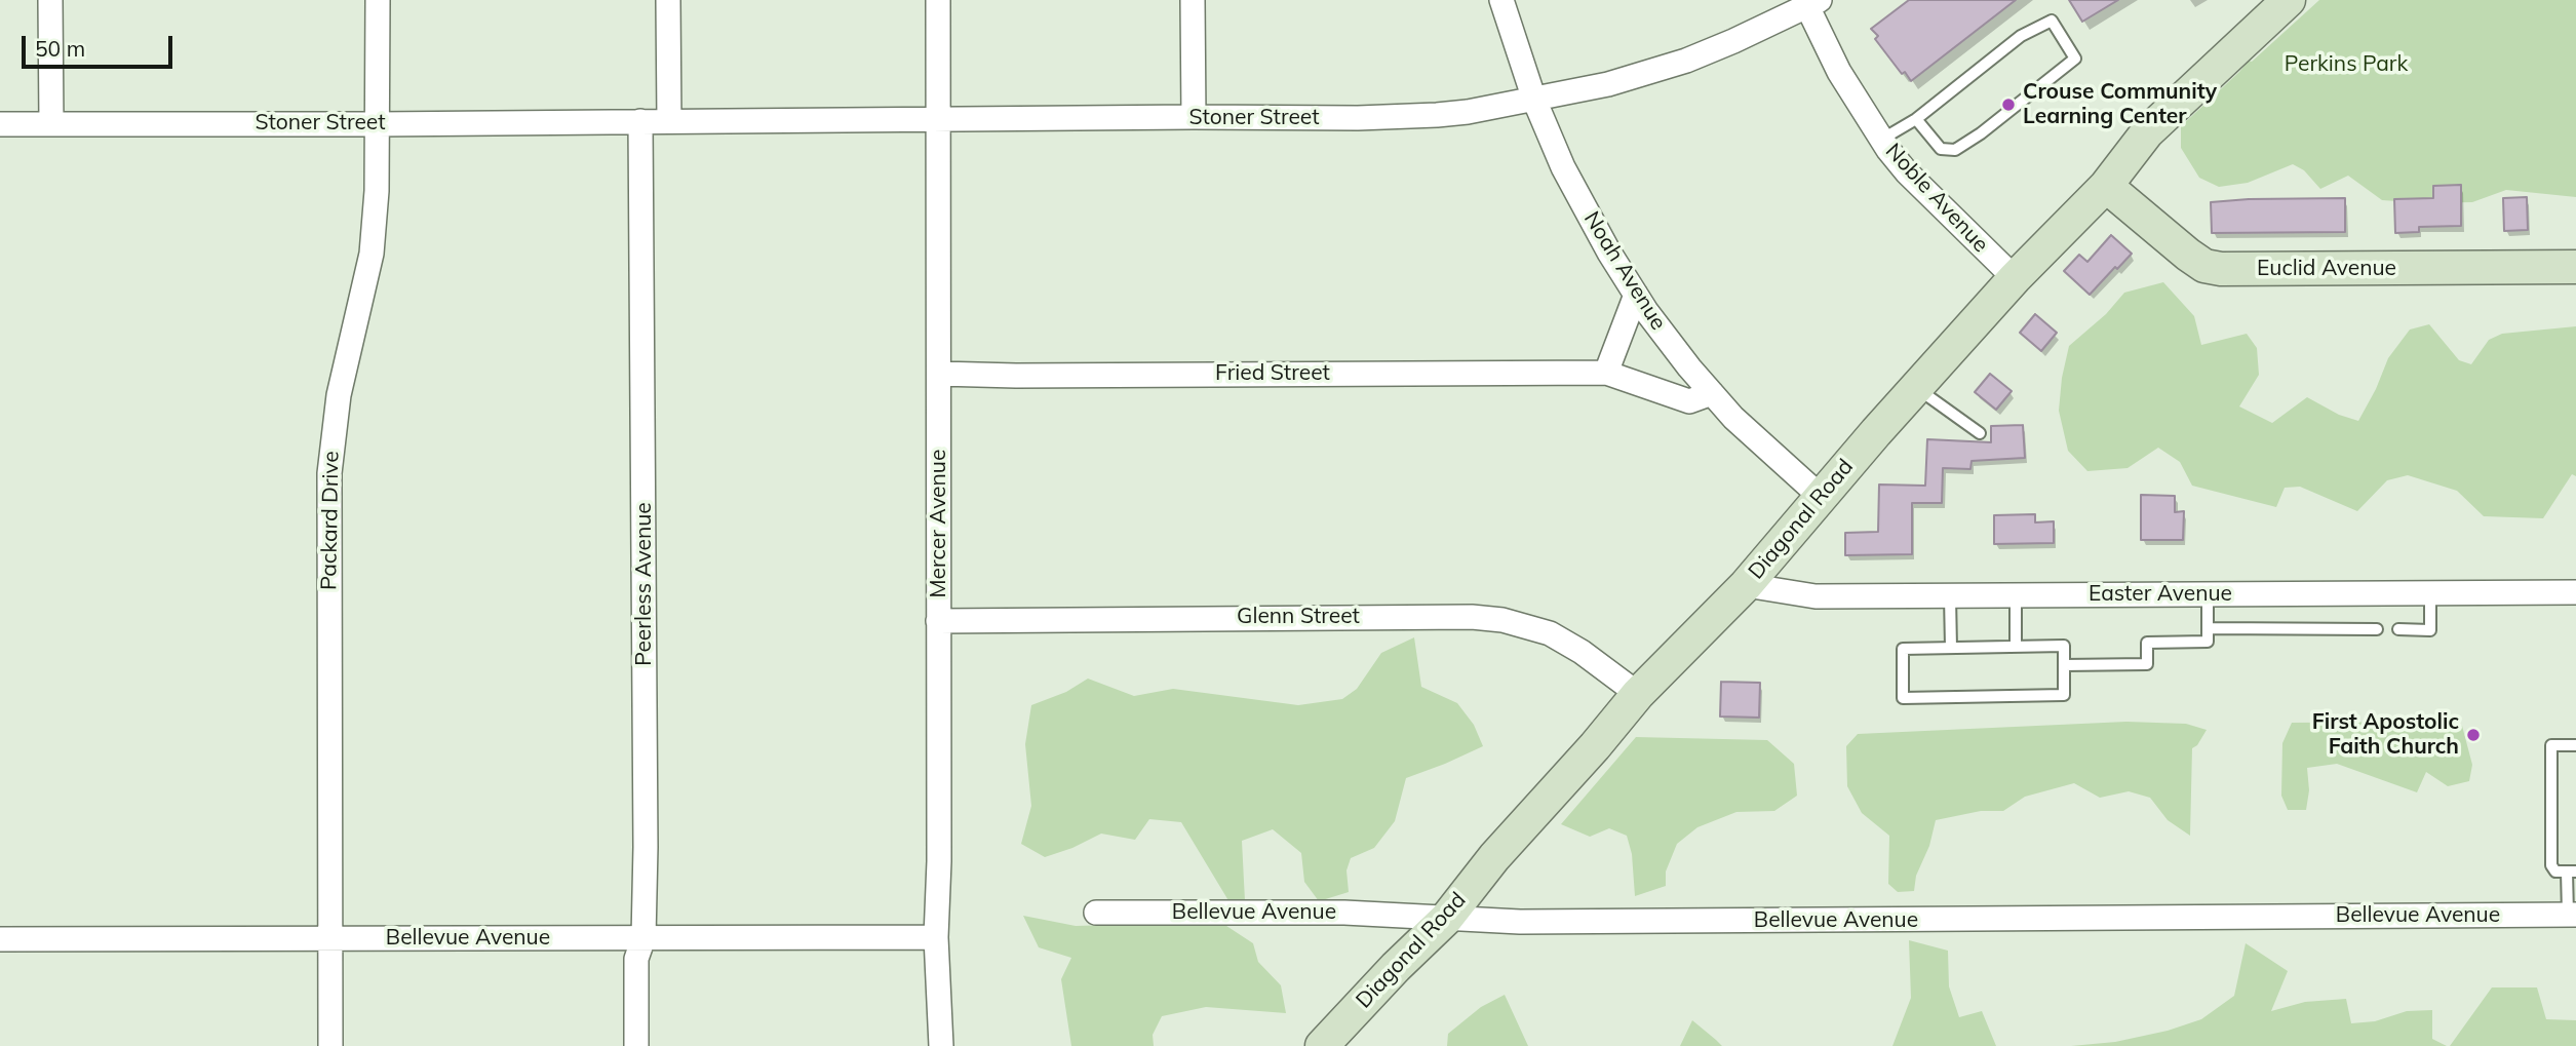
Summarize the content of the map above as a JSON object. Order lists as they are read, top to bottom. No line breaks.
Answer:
{"streets":{"street":["Stoner Street","Noble Avenue","Euclid Avenue","Noah Avenue","Fried Street","Diagonal Road","Packard Drive","Mercer Avenue","Peerless Avenue","Easter Avenue","Glenn Street","Bellevue Avenue"]},"crossings":[["Stoner Street","Noble Avenue"],["Stoner Street","Noah Avenue"],["Stoner Street","Packard Drive"],["Stoner Street","Mercer Avenue"],["Stoner Street","Peerless Avenue"],["Noble Avenue","Diagonal Road"],["Euclid Avenue","Diagonal Road"],["Noah Avenue","Fried Street"],["Noah Avenue","Diagonal Road"],["Fried Street","Mercer Avenue"],["Diagonal Road","Easter Avenue"],["Diagonal Road","Glenn Street"],["Diagonal Road","Bellevue Avenue"],["Packard Drive","Bellevue Avenue"],["Mercer Avenue","Glenn Street"],["Mercer Avenue","Bellevue Avenue"],["Peerless Avenue","Bellevue Avenue"]],"parks":["Perkins Park"],"places":["Crouse Community Learning Center","First Apostolic Faith Church"],"scale_bar":"50 m"}
